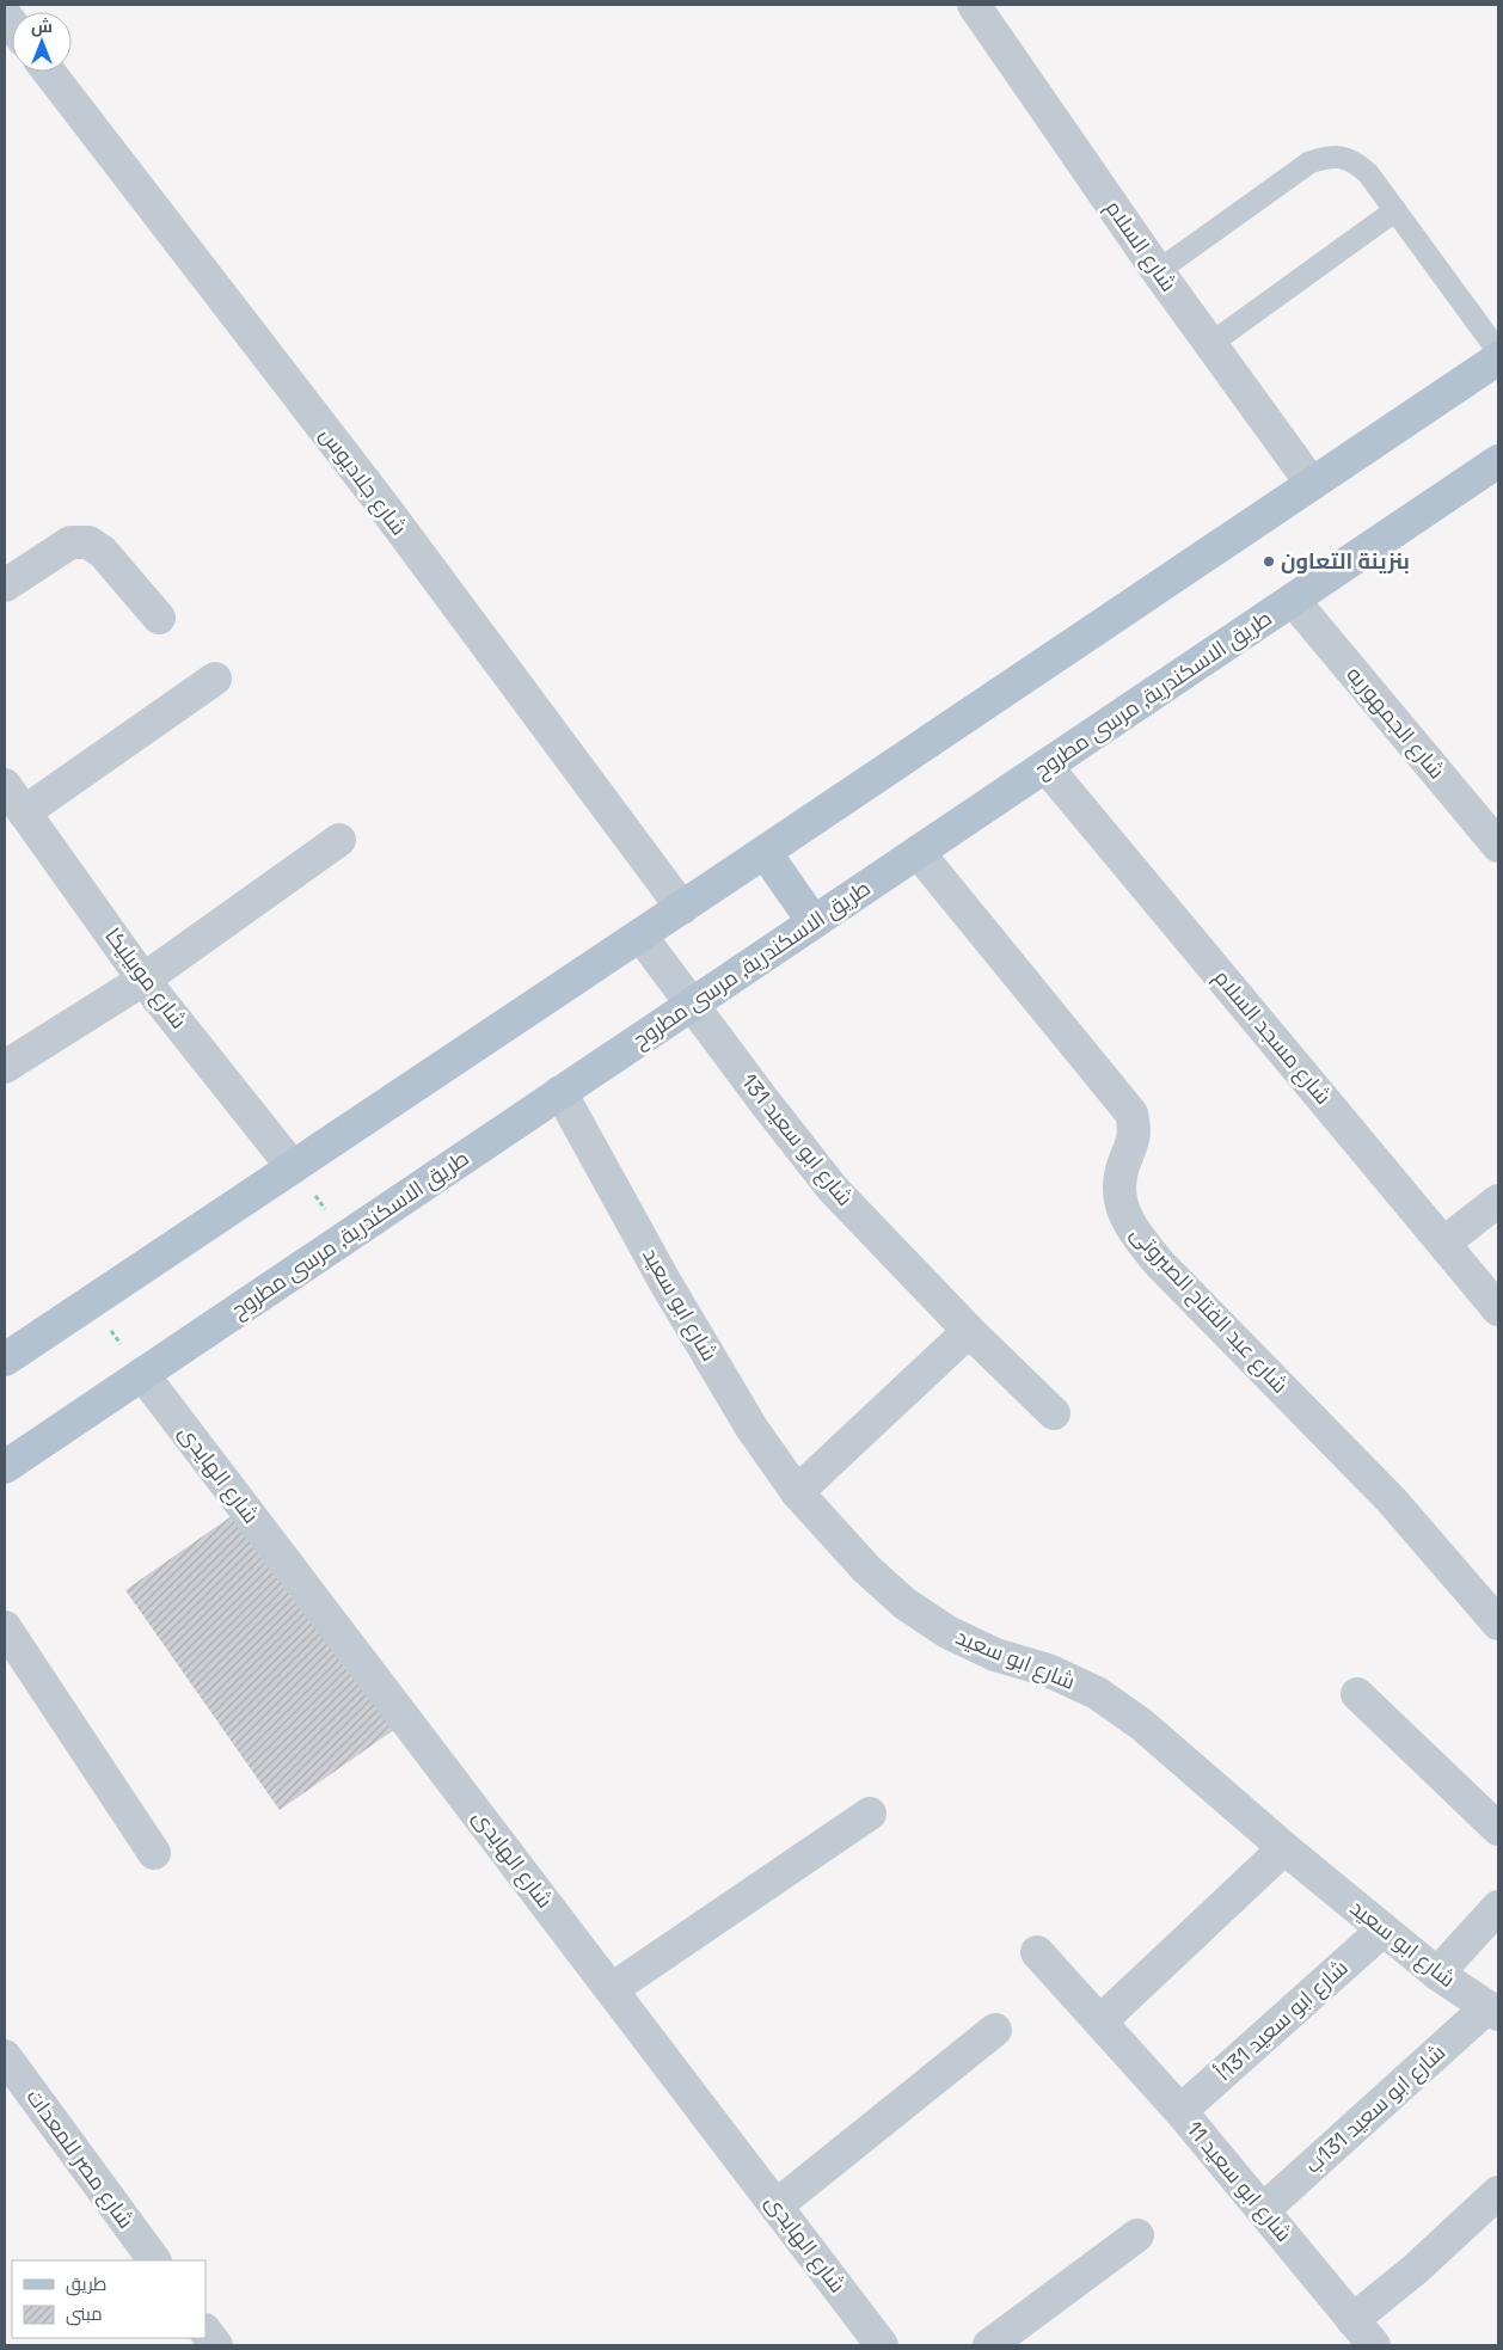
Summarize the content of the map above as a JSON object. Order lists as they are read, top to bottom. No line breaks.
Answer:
{"streets":{"main road":["طريق الاسكندرية, مرسى مطروح"],"street":["شارع السلام","شارع جلاديوس","شارع الجمهوريه","شارع موبيليكا","شارع مسجد السلام","شارع ابو سعيد 131","شارع ابو سعيد","شارع عبد الفتاح الصبروتى","شارع الهايدى","شارع ابو سعيد 131أ","شارع ابو سعيد 131ب","شارع مصر للمعدات","شارع ابو سعيد 11"]},"crossings":[["طريق الاسكندرية, مرسى مطروح","شارع الجمهوريه"],["طريق الاسكندرية, مرسى مطروح","شارع مسجد السلام"],["طريق الاسكندرية, مرسى مطروح","شارع ابو سعيد 131"],["طريق الاسكندرية, مرسى مطروح","شارع ابو سعيد"],["طريق الاسكندرية, مرسى مطروح","شارع عبد الفتاح الصبروتى"],["طريق الاسكندرية, مرسى مطروح","شارع الهايدى"],["شارع ابو سعيد","شارع ابو سعيد 131أ"],["شارع ابو سعيد","شارع ابو سعيد 131ب"],["شارع ابو سعيد 131أ","شارع ابو سعيد 11"],["شارع ابو سعيد 131ب","شارع ابو سعيد 11"]],"places":["بنزينة التعاون"],"legend":["طريق","مبنى"],"north":"top"}
